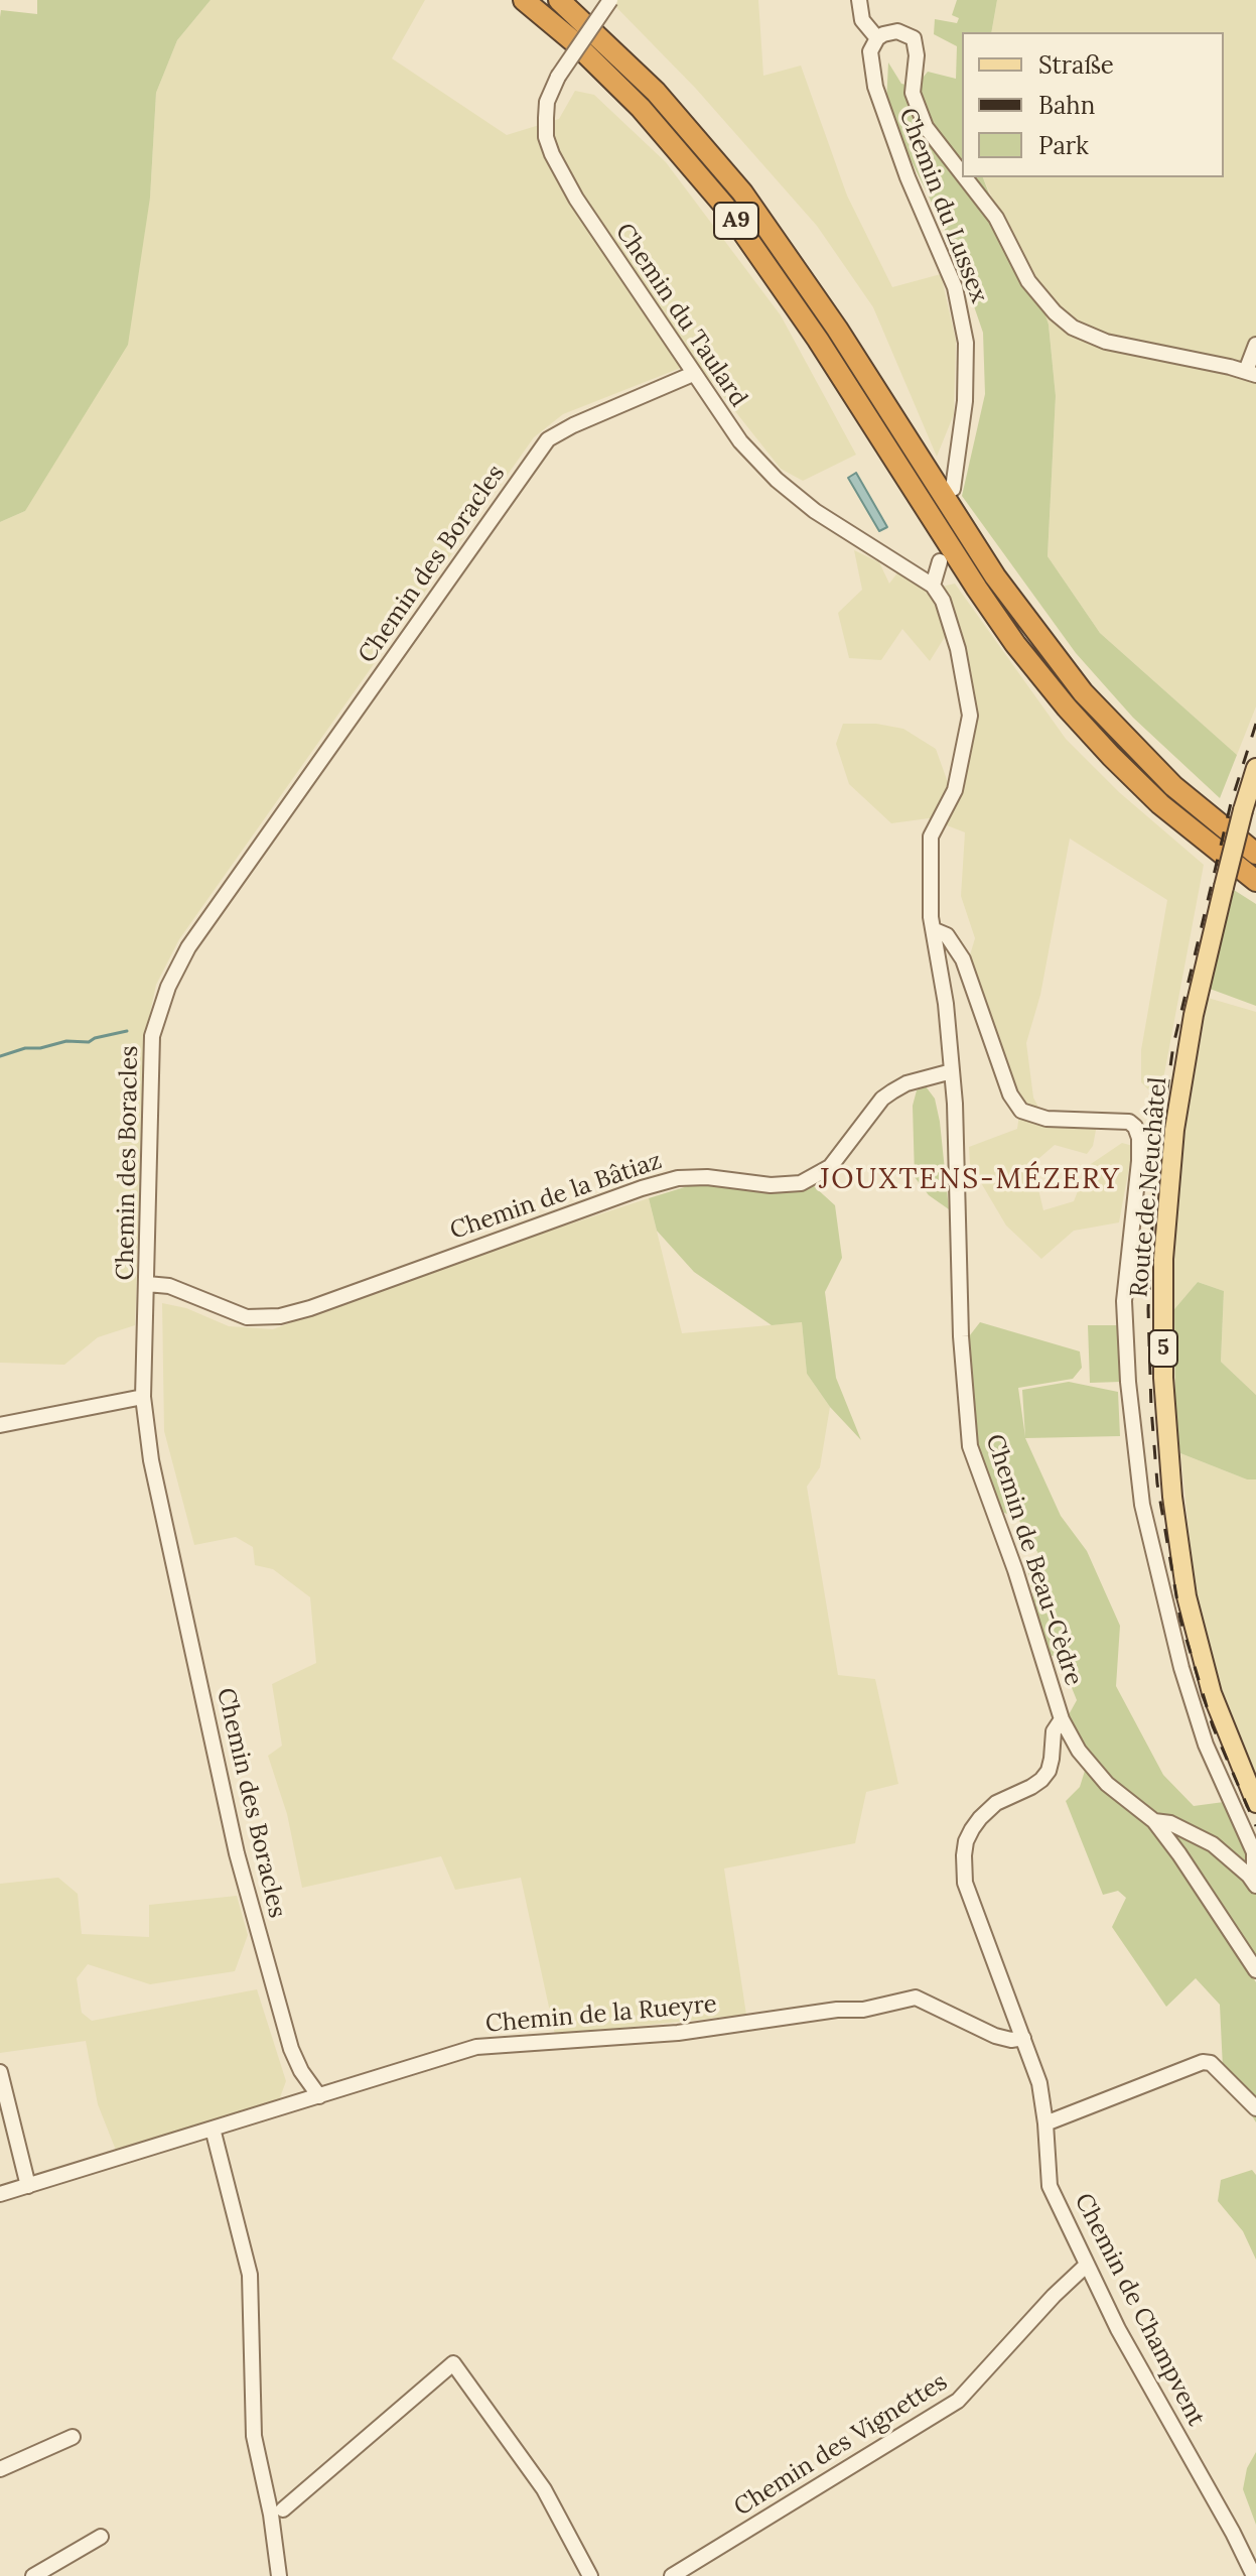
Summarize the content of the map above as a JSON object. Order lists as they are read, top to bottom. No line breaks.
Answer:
{"streets":{"highway":["A9"],"main road":["Route de Neuchâtel","5"],"street":["Chemin du Lussex","Chemin du Taulard","Chemin des Boracles","Chemin de la Bâtiaz","Chemin de Beau-Cèdre","Chemin de la Rueyre","Chemin de Champvent","Chemin des Vignettes"]},"crossings":[["Chemin du Taulard","Chemin des Boracles"],["Chemin du Taulard","Chemin de Beau-Cèdre"],["Chemin des Boracles","Chemin de la Bâtiaz"],["Chemin des Boracles","Chemin de la Rueyre"],["Chemin de la Bâtiaz","Chemin de Beau-Cèdre"],["Chemin de Beau-Cèdre","Chemin de Champvent"],["Chemin de la Rueyre","Chemin de Champvent"],["Chemin de Champvent","Chemin des Vignettes"]],"districts":["JOUXTENS-MÉZERY"],"legend":["Straße","Bahn","Park"]}
